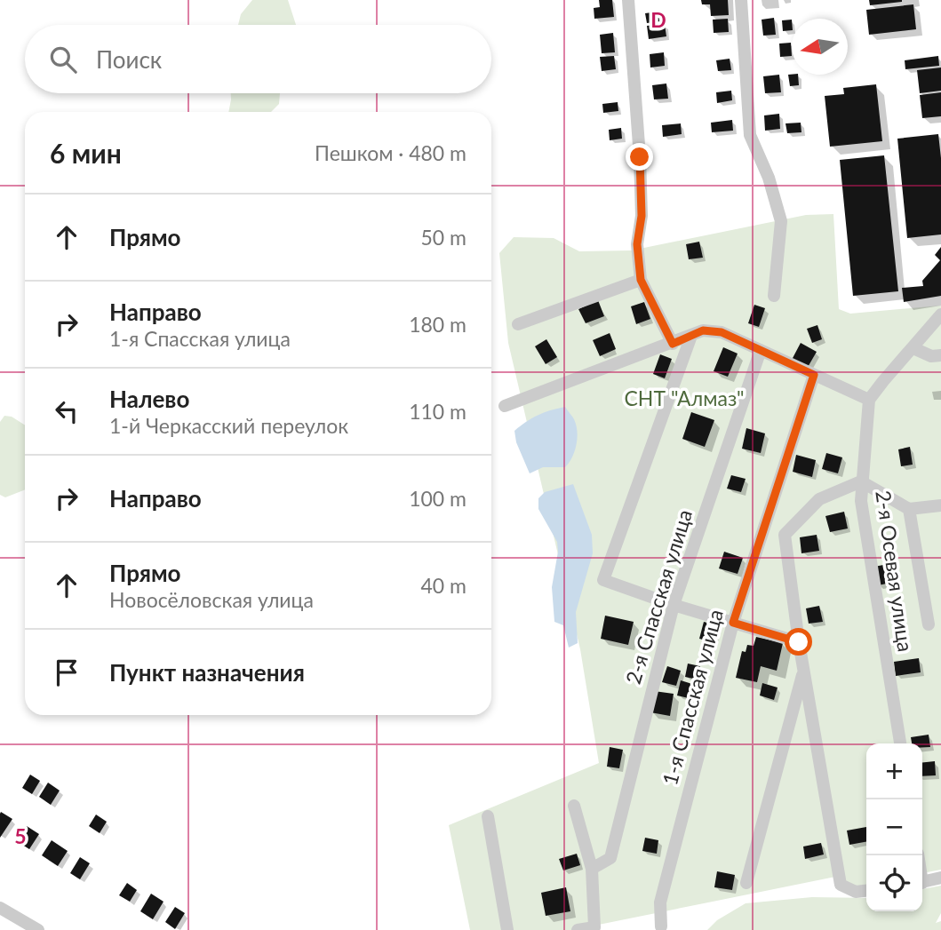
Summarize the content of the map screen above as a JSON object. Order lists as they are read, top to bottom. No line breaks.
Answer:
{"streets":{"street":["2-я Осевая улица","2-я Спасская улица","1-я Спасская улица"]},"parks":["СНТ \"Алмаз\""],"north":"left","page":{"search":"Поиск","heading":["6 мин","Пешком · 480 m"],"list":[["Прямо","50 m"],["Направо","1-я Спасская улица","180 m"],["Налево","1-й Черкасский переулок","110 m"],["Направо","100 m"],["Прямо","Новосёловская улица","40 m"],"Пункт назначения"],"map_buttons":["+","−"]},"grid":{"columns":["D"],"rows":["5"]}}
